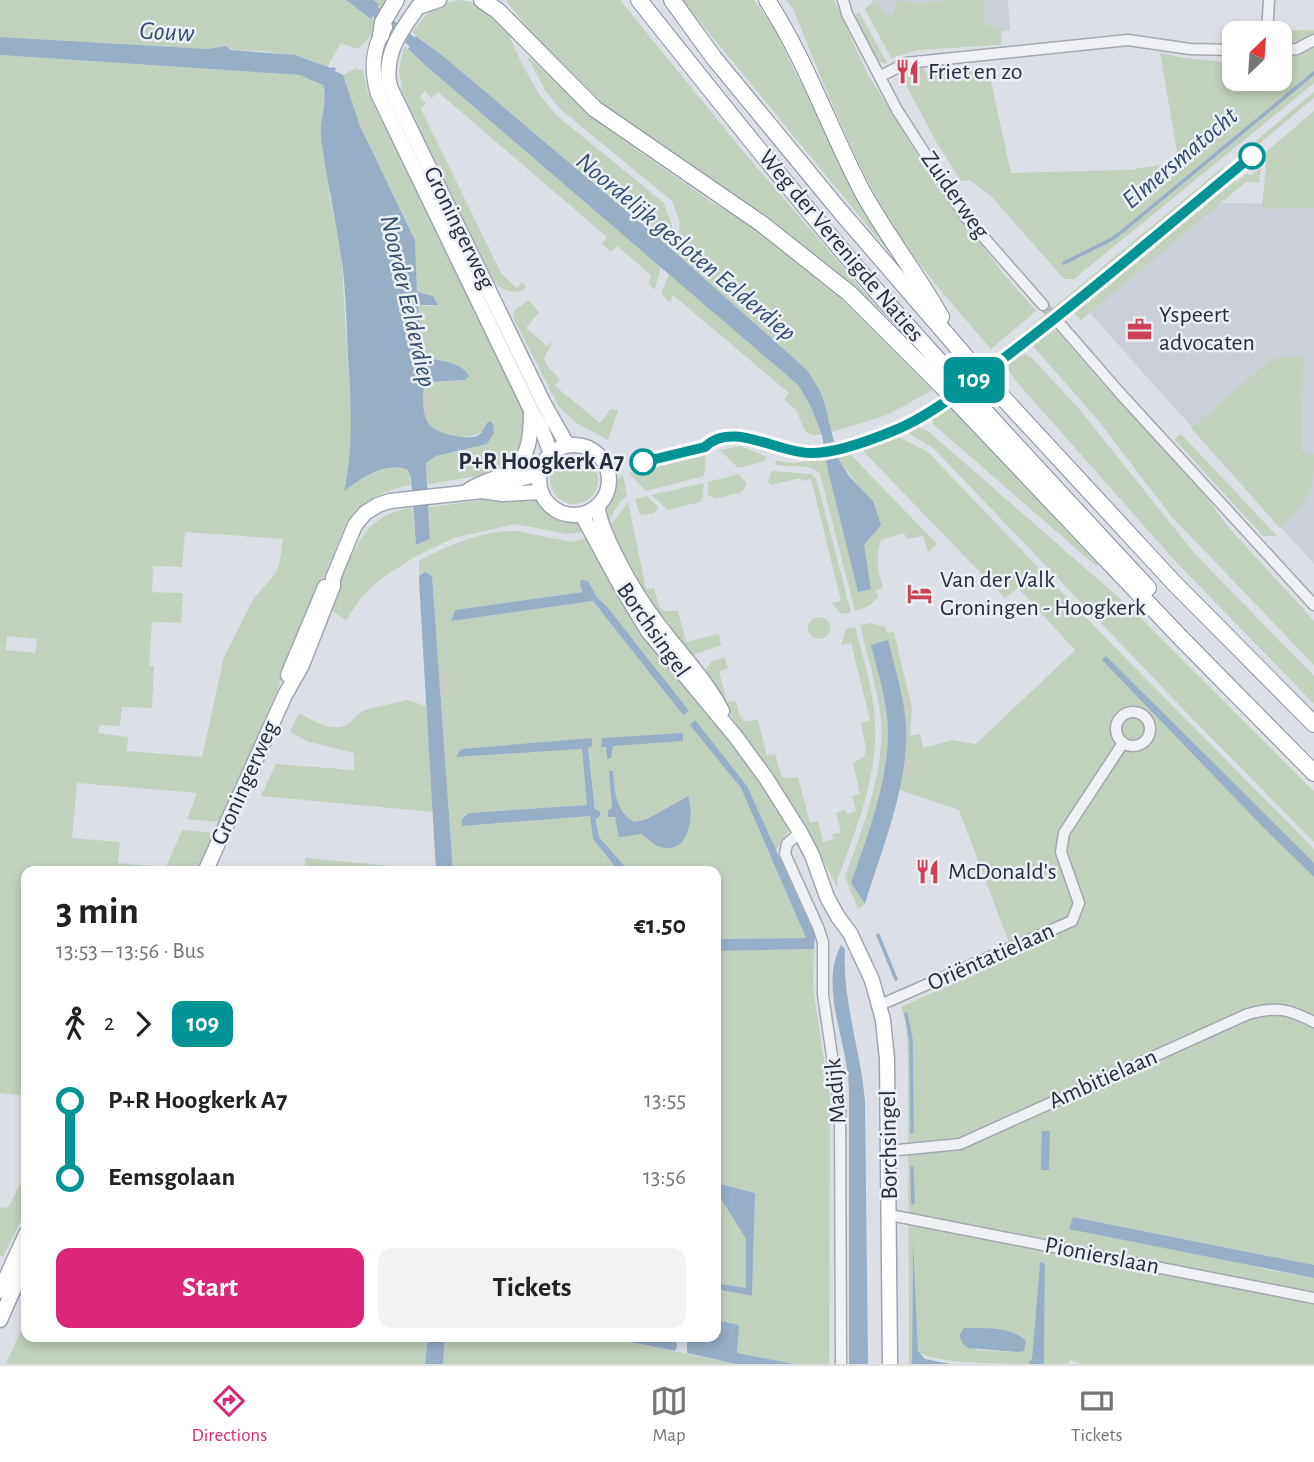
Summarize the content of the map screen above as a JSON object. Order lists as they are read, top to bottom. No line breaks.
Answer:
{"streets":{"highway":["Weg der Verenigde Naties"],"main road":["Groningerweg","Borchsingel"],"street":["Zuiderweg","Oriëntatielaan","Ambitielaan","Madijk","Pionierslaan"]},"crossings":[["Groningerweg","Borchsingel"],["Borchsingel","Oriëntatielaan"],["Borchsingel","Ambitielaan"],["Borchsingel","Madijk"],["Borchsingel","Pionierslaan"]],"water":["Gouw","Elmersmatocht","Noordelijk gesloten Eelderdiep","Noorder Eelderdiep"],"places":{"restaurant":["Friet en zo","McDonald's"],"office":["Yspeert advocaten"],"other":["P+R Hoogkerk A7"],"hotel":["Van der Valk Groningen - Hoogkerk"]},"lines":["bus line 109"],"north":"top right","page":{"on_map":"109","heading":["3 min","13:53 – 13:56 · Bus","€1.50"],"legs":["2","109"],"list":[{"name":"P+R Hoogkerk A7","value":"13:55"},{"name":"Eemsgolaan","value":"13:56"}],"buttons":["Start","Tickets"],"tabs":["Directions","Map","Tickets"]}}
